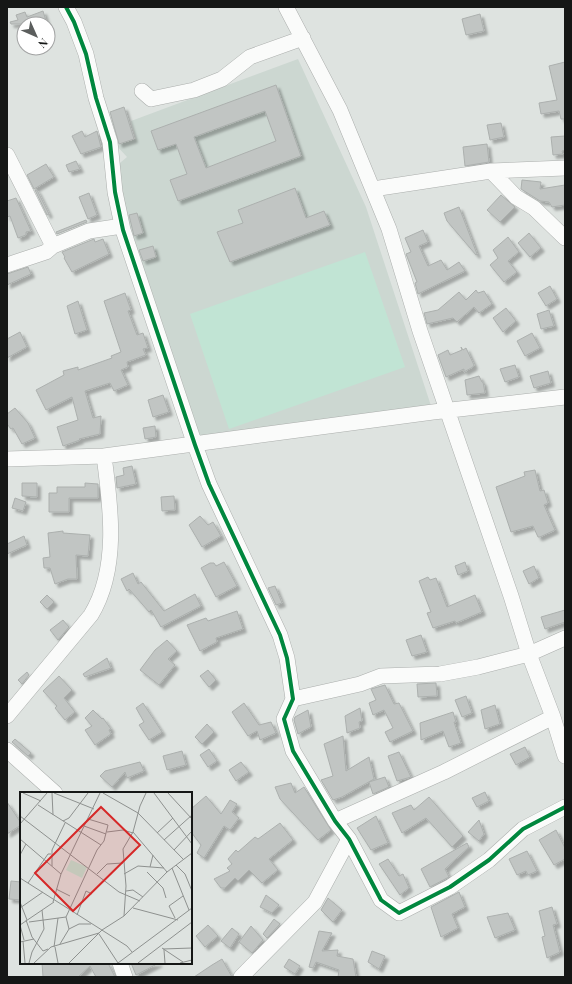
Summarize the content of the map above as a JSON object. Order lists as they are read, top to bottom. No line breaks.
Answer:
{"north":"bottom right"}
